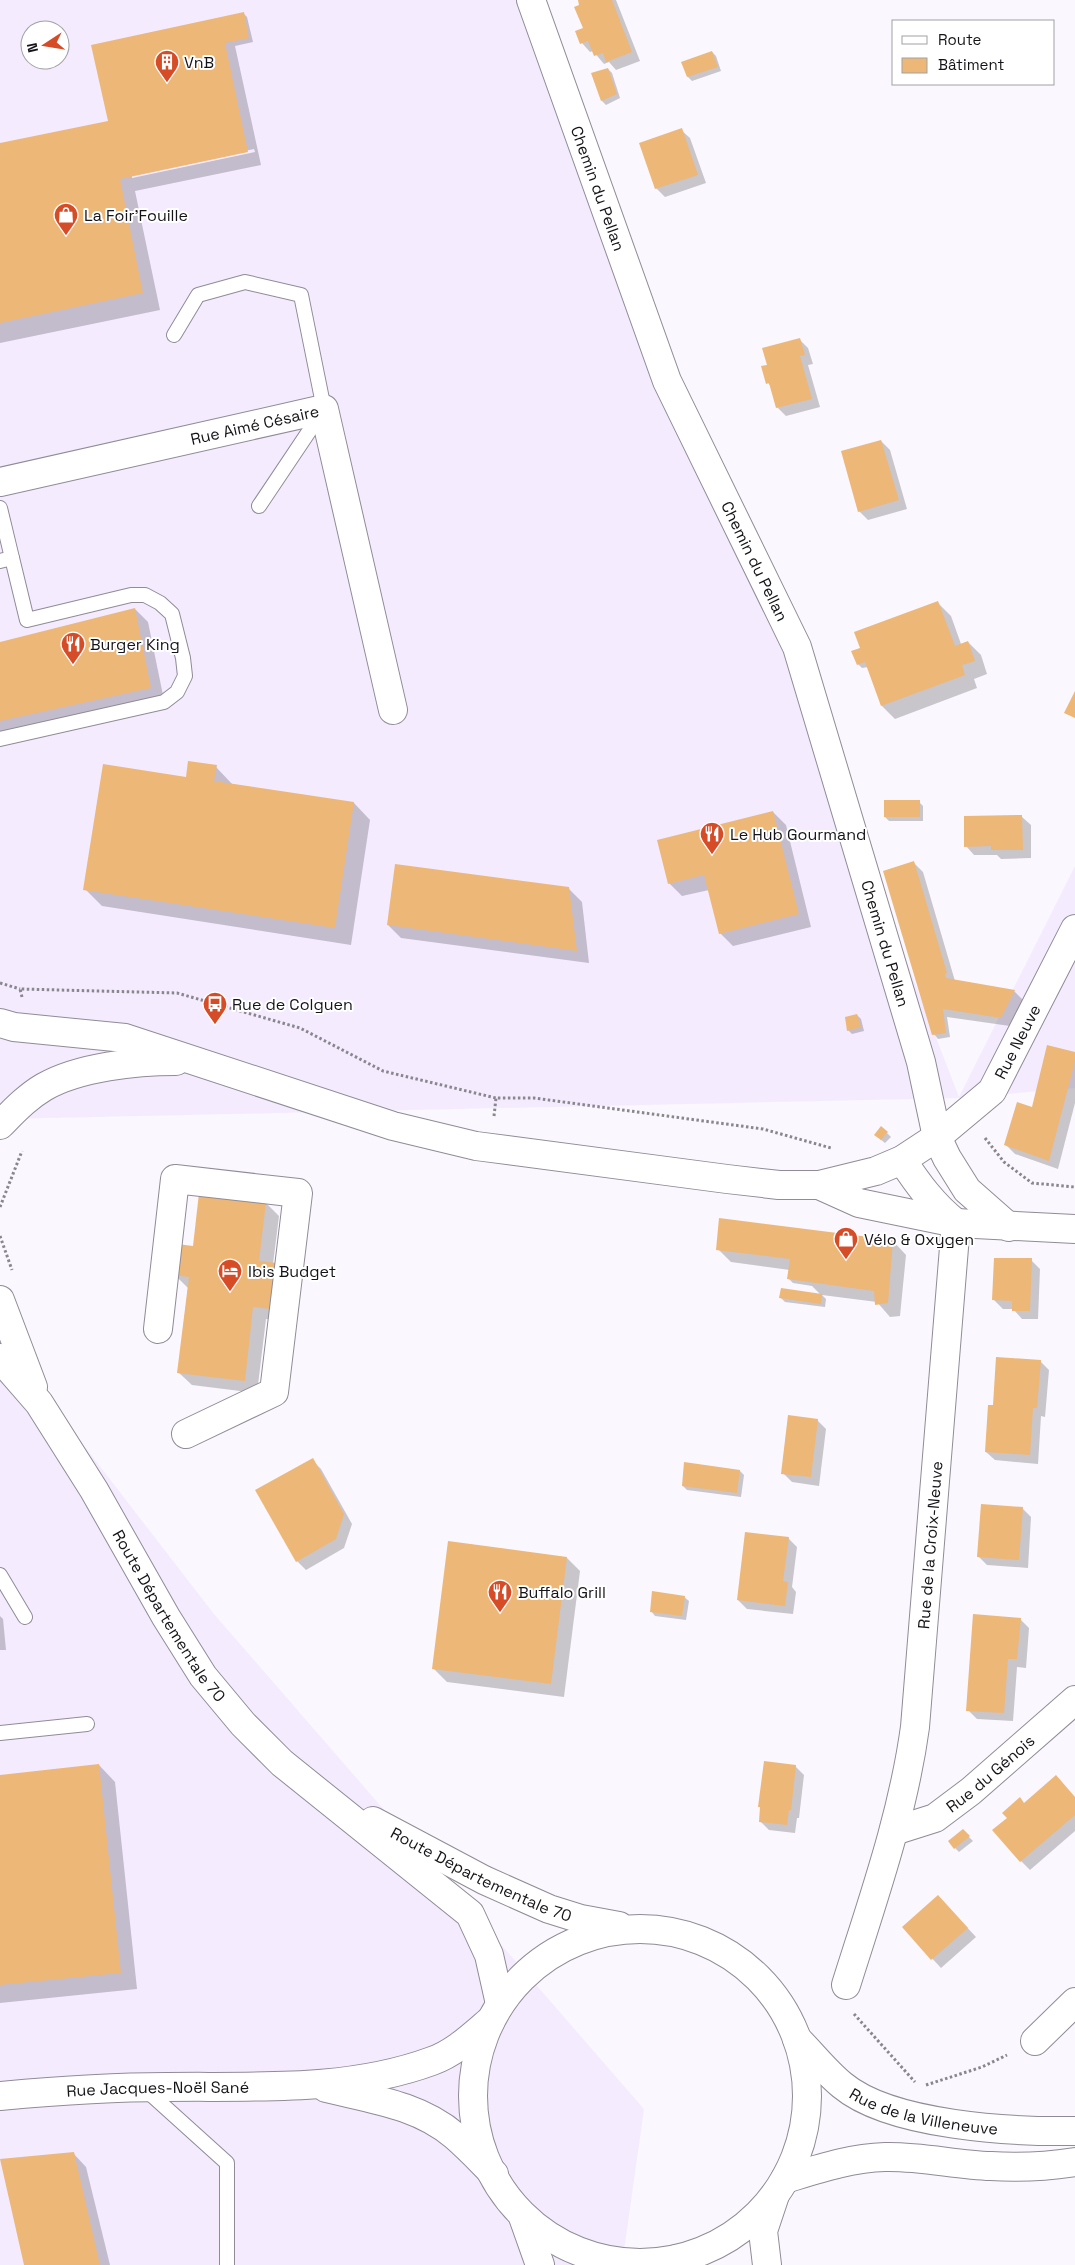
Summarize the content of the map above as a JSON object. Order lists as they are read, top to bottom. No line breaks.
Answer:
{"streets":{"street":["Chemin du Pellan","Rue Aimé Césaire","Rue Neuve","Rue de la Croix-Neuve","Route Départementale 70","Rue du Génois","Rue Jacques-Noël Sané","Rue de la Villeneuve"]},"crossings":[["Chemin du Pellan","Rue Neuve"],["Rue de la Croix-Neuve","Rue du Génois"],["Route Départementale 70","Rue Jacques-Noël Sané"]],"places":{"building":["VnB"],"shop":["La Foir'Fouille","Vélo & Oxygen"],"restaurant":["Burger King","Le Hub Gourmand","Buffalo Grill"],"bus stop":["Rue de Colguen"],"hotel":["Ibis Budget"]},"legend":["Route","Bâtiment"],"north":"left"}
